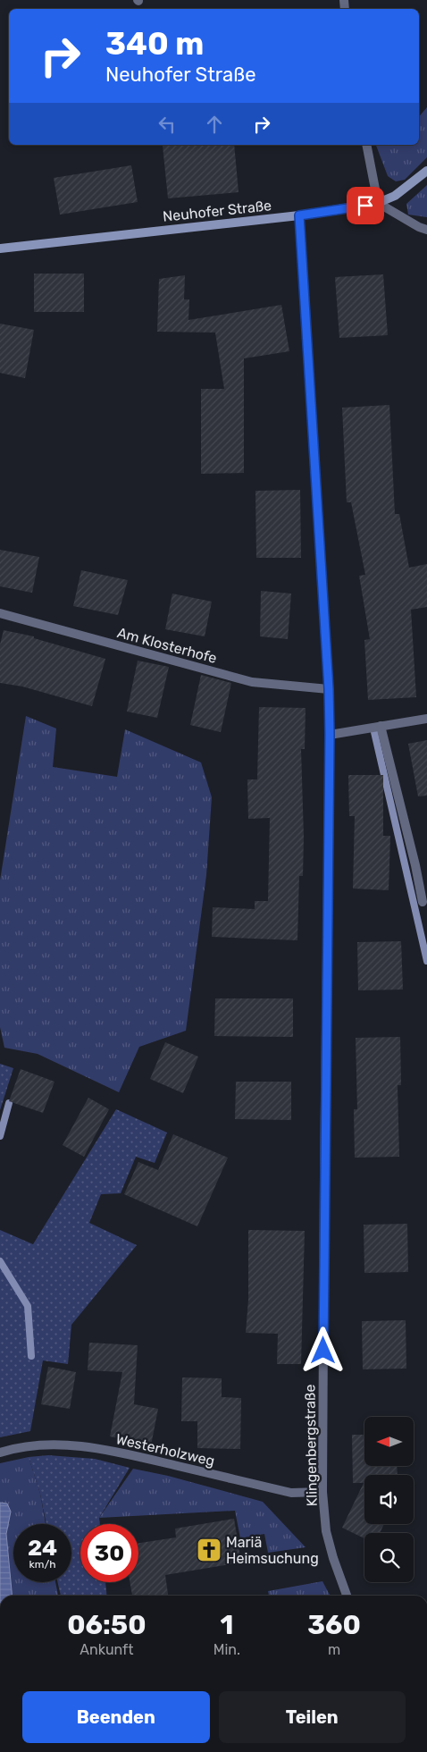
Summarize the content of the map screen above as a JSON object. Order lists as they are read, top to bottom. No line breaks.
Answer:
{"streets":{"street":["Neuhofer Straße","Am Klosterhofe","Klingenbergstraße","Westerholzweg"]},"crossings":[["Neuhofer Straße","Klingenbergstraße"],["Am Klosterhofe","Klingenbergstraße"],["Klingenbergstraße","Westerholzweg"]],"places":{"church":["Mariä Heimsuchung"]},"north":"left","page":{"turn":["340 m","Neuhofer Straße"],"speed":"24 km/h","limit":"30","eta":["06:50","Ankunft","1","Min.","360","m"],"buttons":["Beenden","Teilen"]}}
